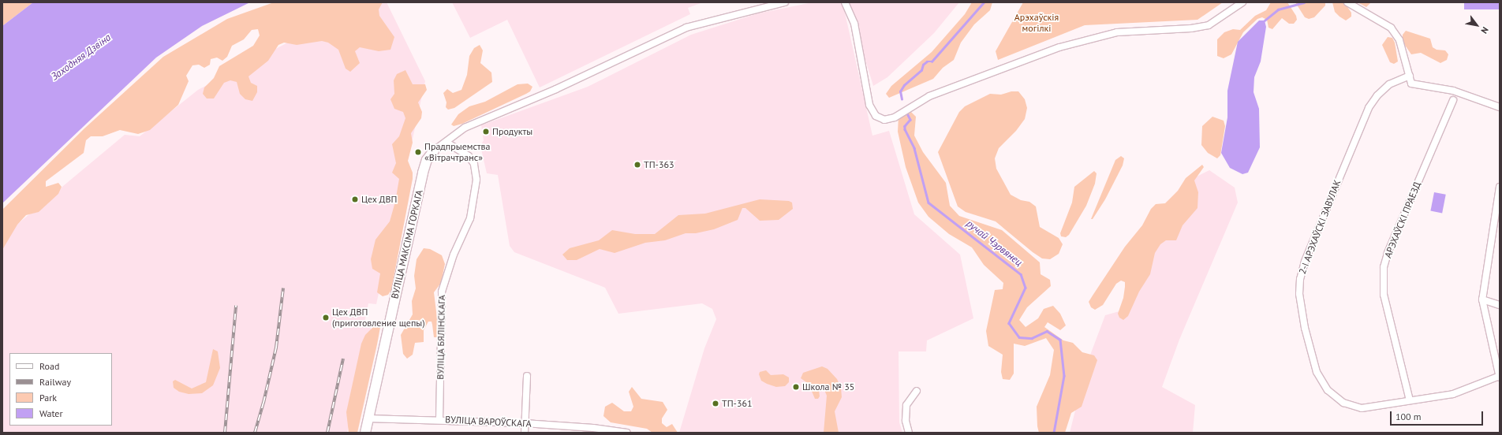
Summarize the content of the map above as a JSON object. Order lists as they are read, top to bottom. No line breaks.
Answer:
{"streets":{"main road":["ВУЛІЦА МАКСІМА ГОРКАГА"],"street":["АРЭХАЎСКІ ПРАЕЗД","2-І АРЭХАЎСКІ ЗАВУЛАК","ВУЛІЦА БЯЛІНСКАГА","ВУЛІЦА ВАРОЎСКАГА"]},"crossings":[["АРЭХАЎСКІ ПРАЕЗД","2-І АРЭХАЎСКІ ЗАВУЛАК"],["ВУЛІЦА МАКСІМА ГОРКАГА","ВУЛІЦА ВАРОЎСКАГА"],["ВУЛІЦА БЯЛІНСКАГА","ВУЛІЦА ВАРОЎСКАГА"]],"water":["Заходняя Дзвіна","ручай Чэрвянец"],"parks":["Арэхаўскія могілкі"],"places":["Продукты","Прадпрыемства «Вітрачтранс»","ТП-363","Цех ДВП","Цех ДВП (приготовление щепы)","Школа № 35","ТП-361"],"legend":["Road","Railway","Park","Water"],"scale_bar":"100 m","north":"bottom right"}
